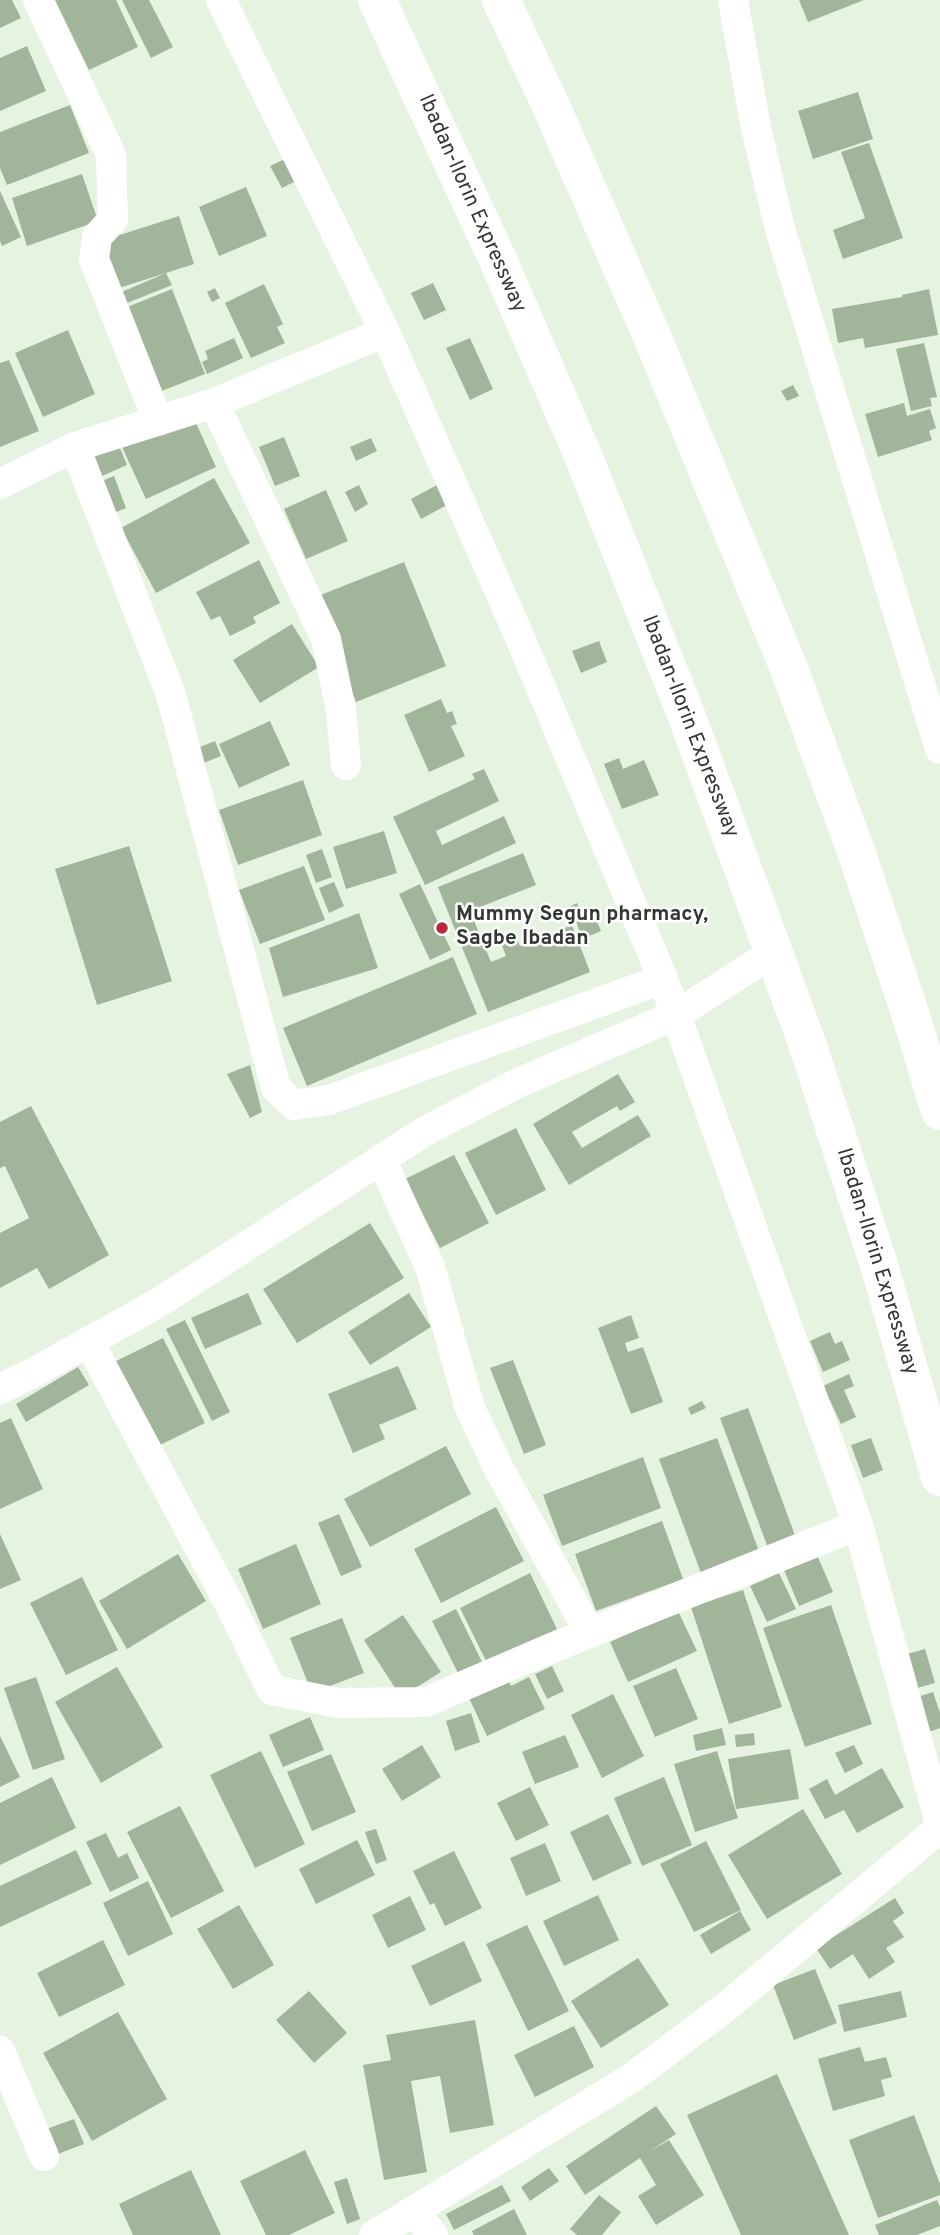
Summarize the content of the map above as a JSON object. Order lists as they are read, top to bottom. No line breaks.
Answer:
{"streets":{"highway":["Ibadan-Ilorin Expressway"]},"places":["Mummy Segun pharmacy, Sagbe Ibadan"]}
